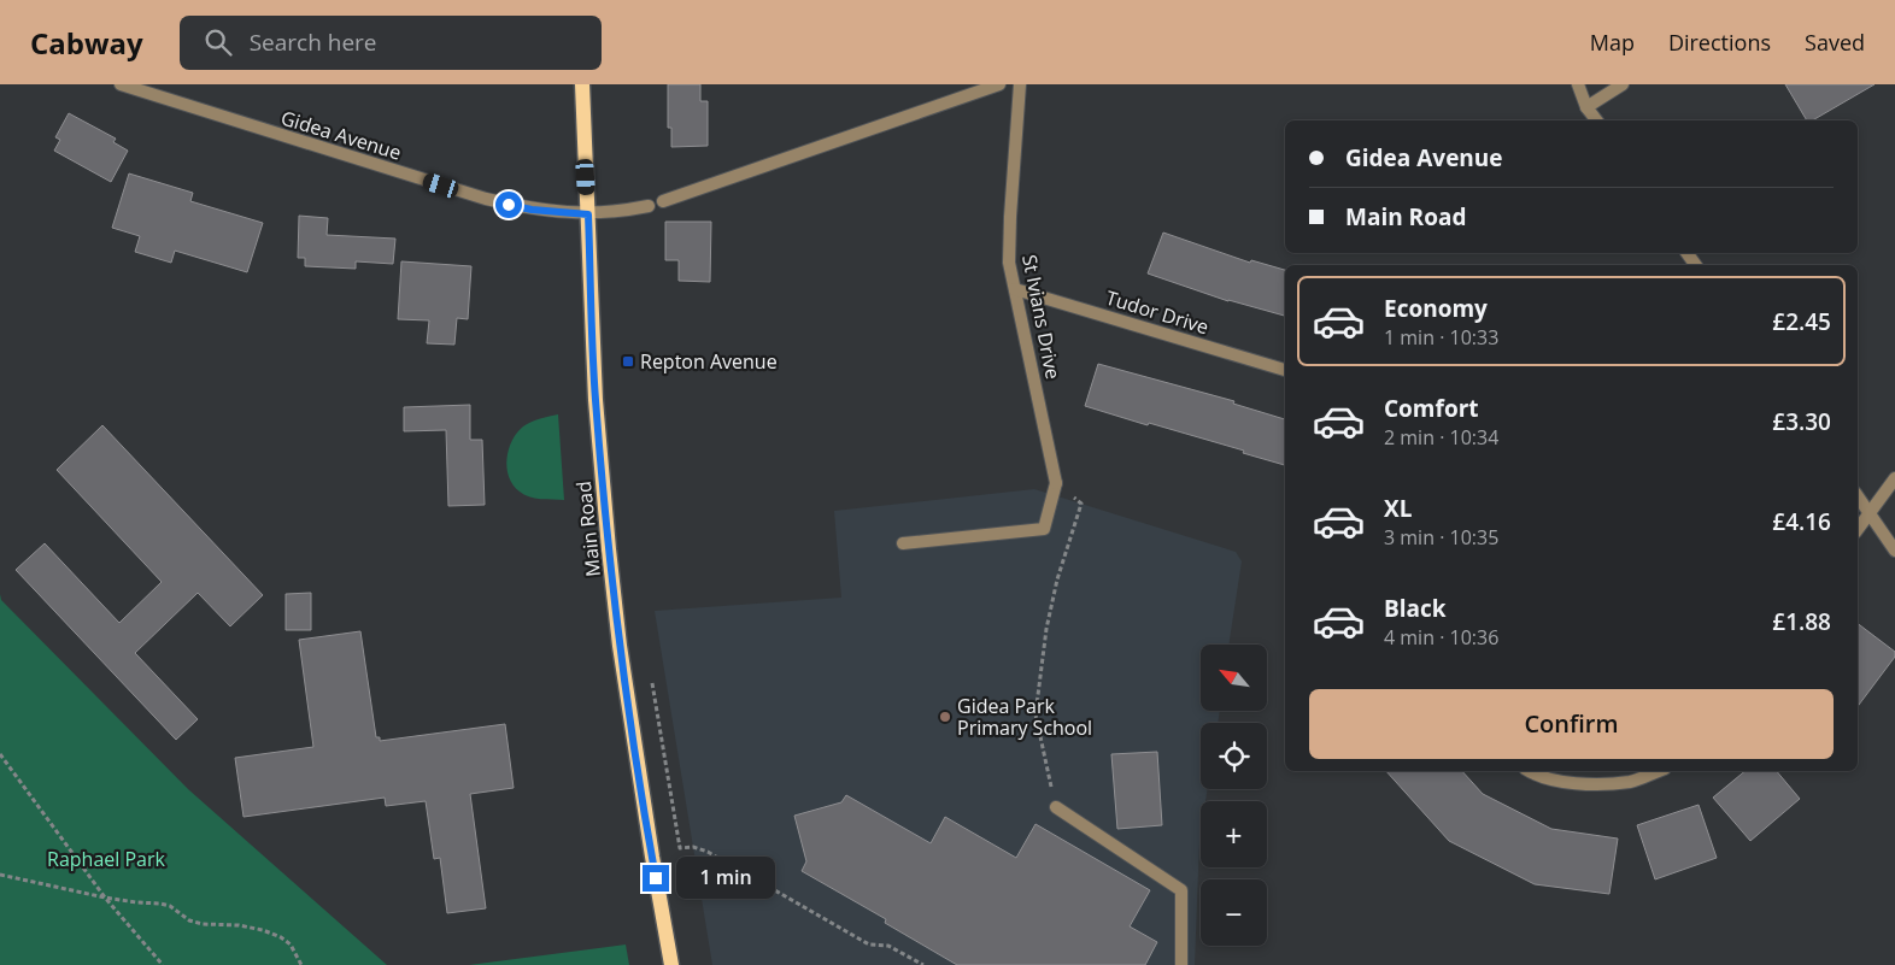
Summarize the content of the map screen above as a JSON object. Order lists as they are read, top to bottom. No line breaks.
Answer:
{"streets":{"main road":["Main Road"],"street":["Gidea Avenue","Tudor Drive","St Ivians Drive"]},"crossings":[["Gidea Avenue","Main Road"],["Tudor Drive","St Ivians Drive"]],"parks":["Raphael Park"],"places":{"transit":["Repton Avenue"],"other":["Gidea Park Primary School"]},"north":"top left","page":{"header":"Cabway","search":"Search here","nav":["Map","Directions","Saved"],"banner":["Gidea Avenue","Main Road"],"list":[{"name":"Economy","note":"1 min · 10:33","value":"£2.45"},{"name":"Comfort","note":"2 min · 10:34","value":"£3.30"},{"name":"XL","note":"3 min · 10:35","value":"£4.16"},{"name":"Black","note":"4 min · 10:36","value":"£1.88"}],"map_buttons":["+","−"],"buttons":"Confirm","bubble":"1 min"}}
